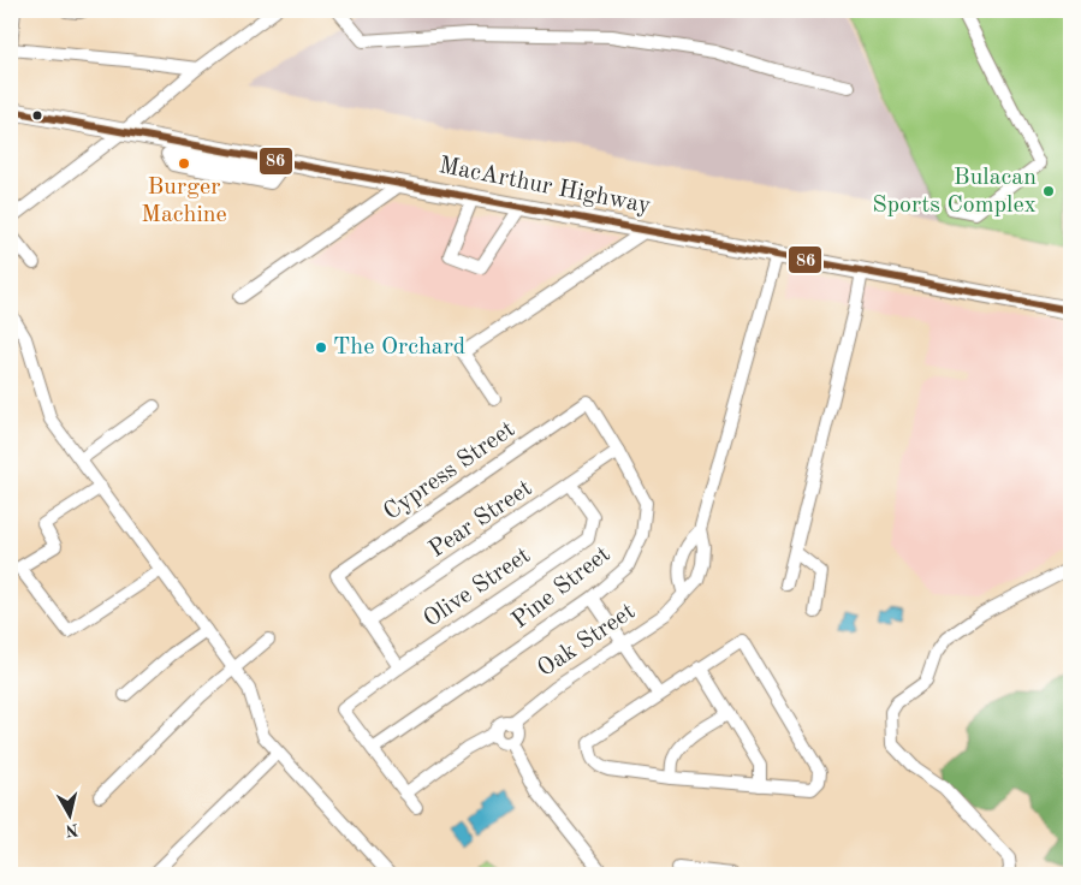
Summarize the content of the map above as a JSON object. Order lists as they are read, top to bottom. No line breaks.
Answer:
{"streets":{"highway":["MacArthur Highway"],"street":["Cypress Street","Pear Street","Olive Street","Pine Street","Oak Street"]},"crossings":[["Cypress Street","Pear Street"],["Cypress Street","Pine Street"],["Pear Street","Olive Street"],["Pear Street","Pine Street"],["Olive Street","Pine Street"]],"places":["Burger Machine","Bulacan Sports Complex","The Orchard"],"lines":["transit line 86"],"north":"bottom"}
